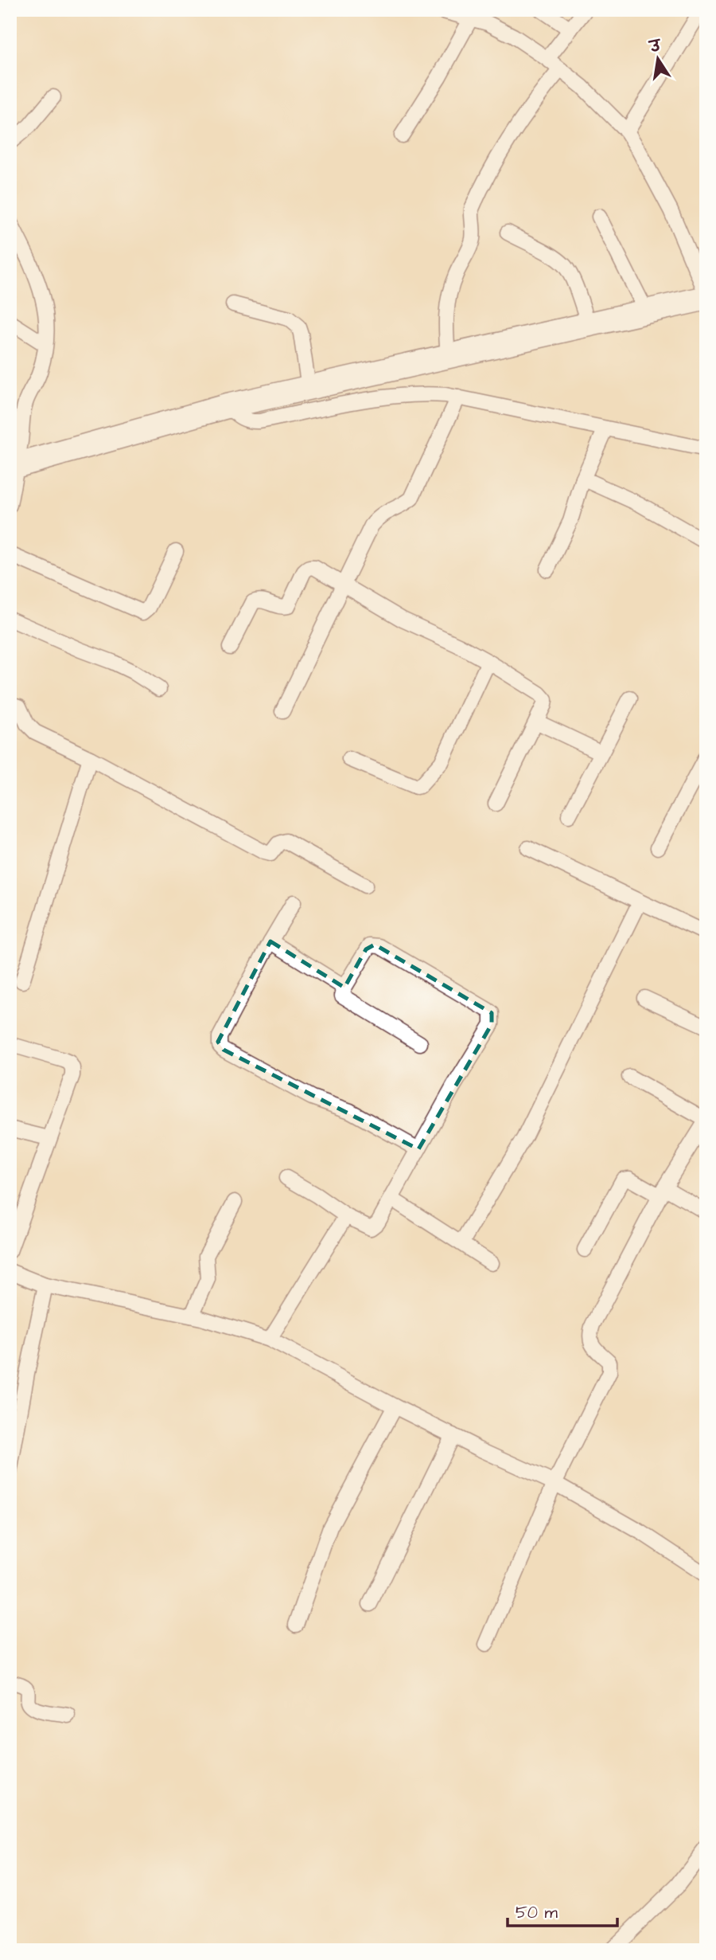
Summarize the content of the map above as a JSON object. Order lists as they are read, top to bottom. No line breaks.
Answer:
{"scale_bar":"50 m","north":"top"}
